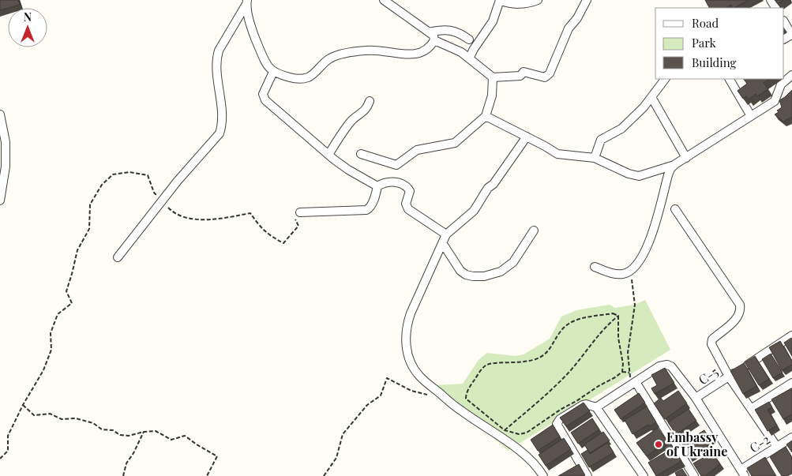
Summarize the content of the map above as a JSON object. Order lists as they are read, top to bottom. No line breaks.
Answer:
{"streets":{"street":["C-5","C-2"]},"crossings":[["C-5","C-2"]],"places":["Embassy of Ukraine"],"legend":["Road","Park","Building"],"north":"top"}
